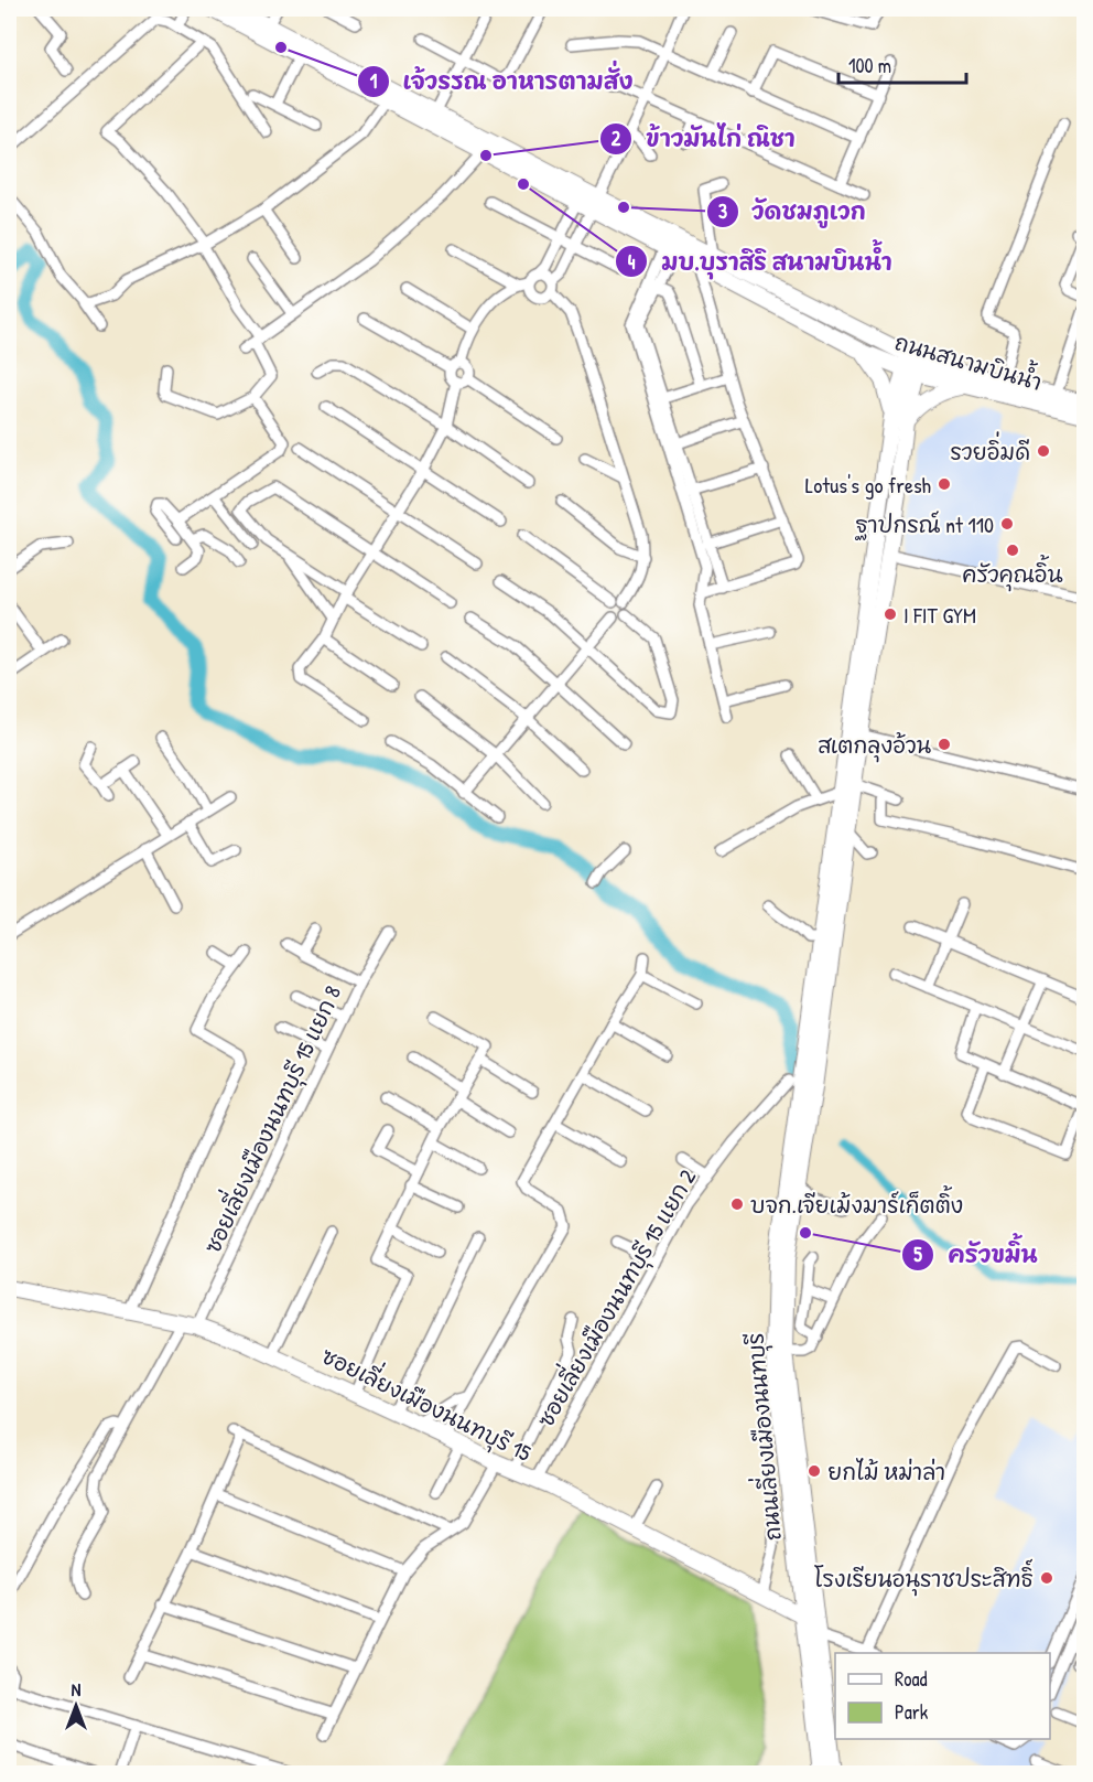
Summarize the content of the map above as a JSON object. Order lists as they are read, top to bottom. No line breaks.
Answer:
{"streets":{"main road":["ถนนสนามบินน้ำ","ซอยเลี่ยงเมืองนนทบุรี 15","ถนนเลี่ยงเมืองนนทบุรี"],"street":["ซอยเลี่ยงเมืองนนทบุรี 15 แยก 8","ซอยเลี่ยงเมืองนนทบุรี 15 แยก 2"]},"crossings":[["ถนนสนามบินน้ำ","ถนนเลี่ยงเมืองนนทบุรี"],["ซอยเลี่ยงเมืองนนทบุรี 15 แยก 8","ซอยเลี่ยงเมืองนนทบุรี 15"],["ซอยเลี่ยงเมืองนนทบุรี 15 แยก 2","ซอยเลี่ยงเมืองนนทบุรี 15"],["ซอยเลี่ยงเมืองนนทบุรี 15","ถนนเลี่ยงเมืองนนทบุรี"]],"places":["เจ้วรรณ อาหารตามสั่ง","ข้าวมันไก่ ณิชา","มบ.บุราสิริ สนามบินน้ำ","วัดชมภูเวก","รวยอิ่มดี","Lotus's go fresh","ฐาปกรณ์ nt 110","ครัวคุณอิ้น","I FIT GYM","สเตกลุงอ้วน","บจก.เจียเม้งมาร์เก็ตติ้ง","ครัวขมิ้น","ยกไม้ หม่าล่า","โรงเรียนอนุราชประสิทธิ์"],"legend":["Road","Park"],"scale_bar":"100 m","north":"top"}
